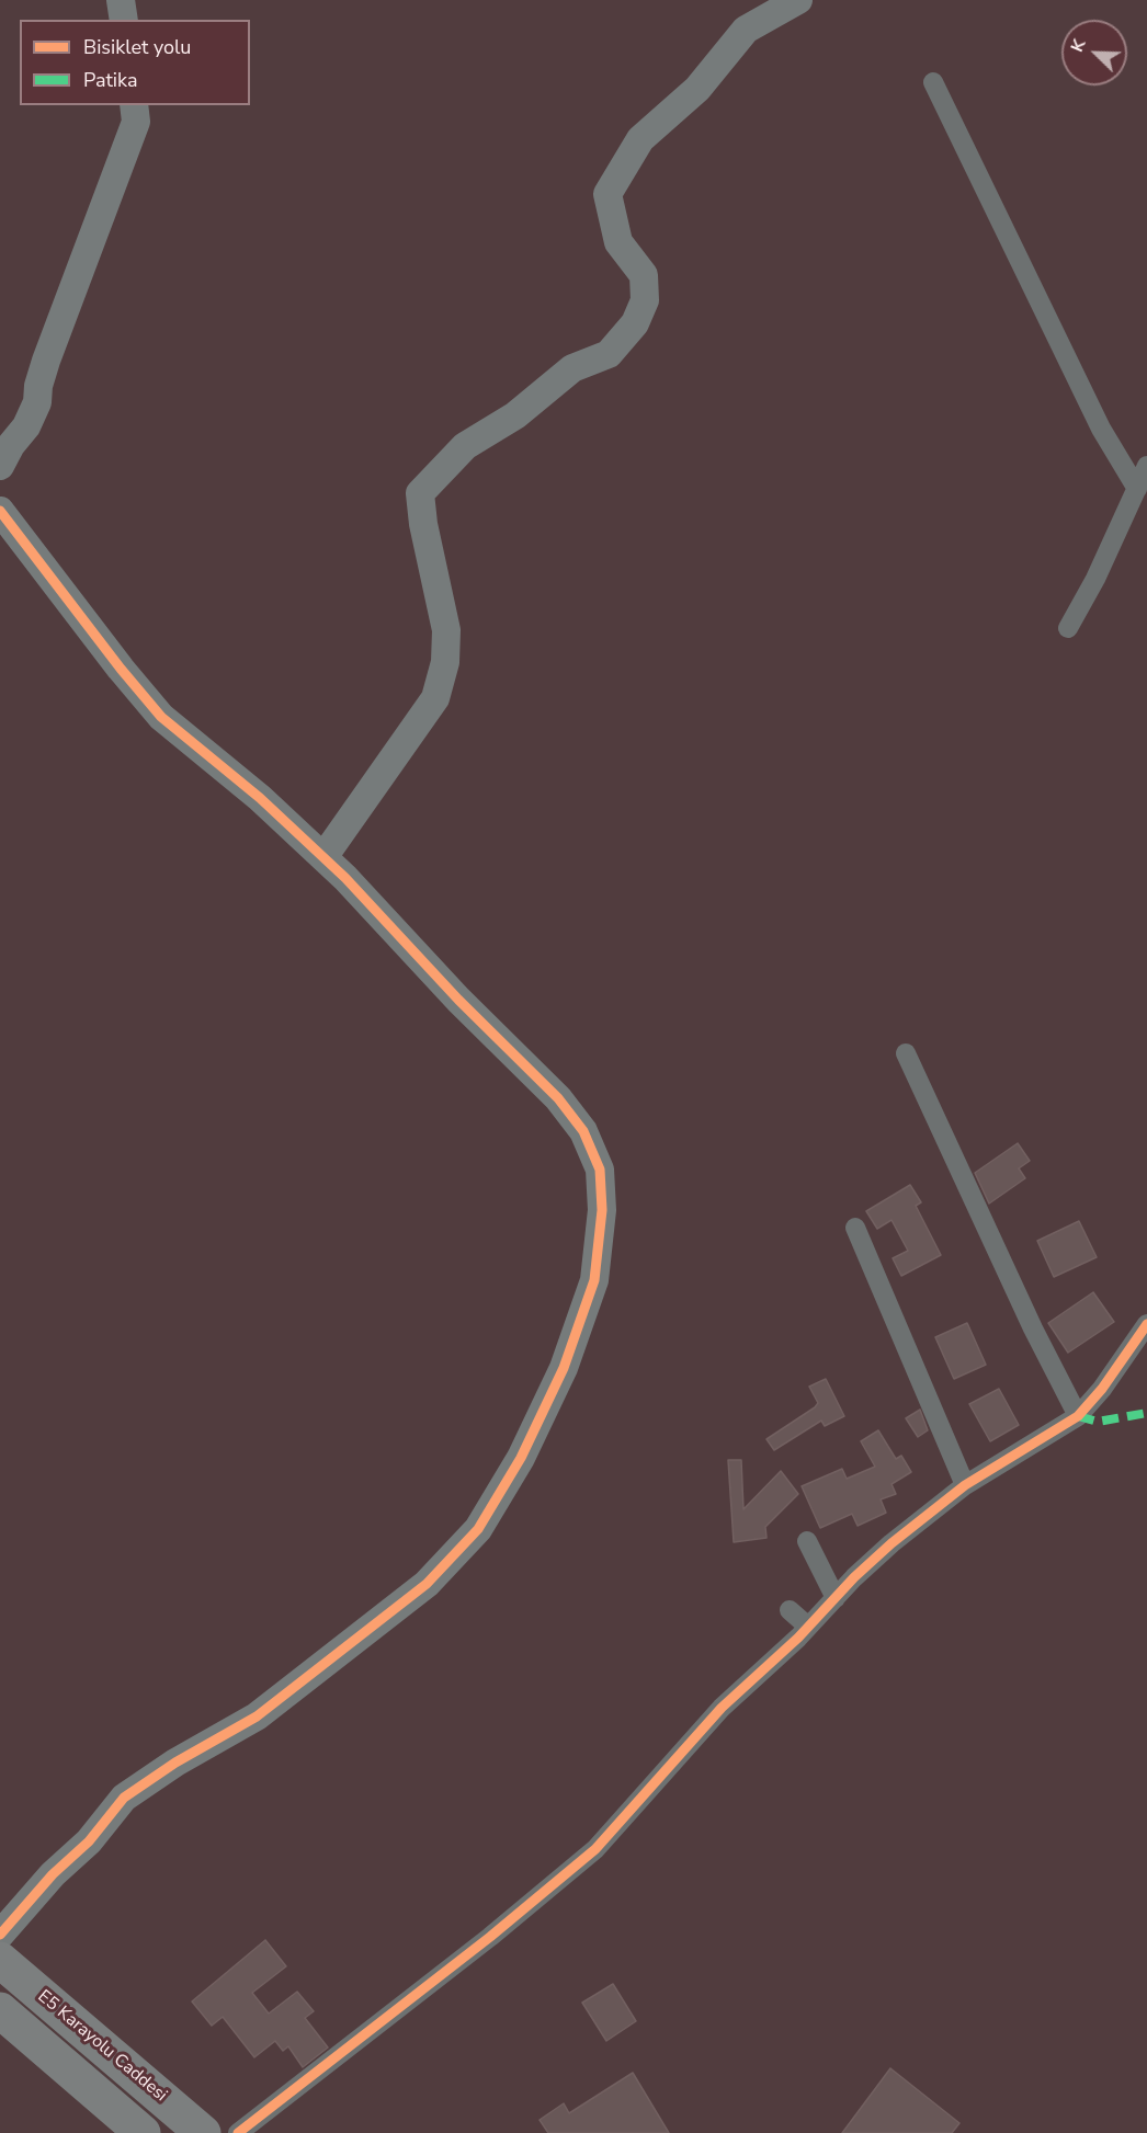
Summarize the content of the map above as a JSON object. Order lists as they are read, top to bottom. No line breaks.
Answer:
{"streets":{"highway":["E5 Karayolu Caddesi"]},"legend":["Bisiklet yolu","Patika"],"north":"top left"}
